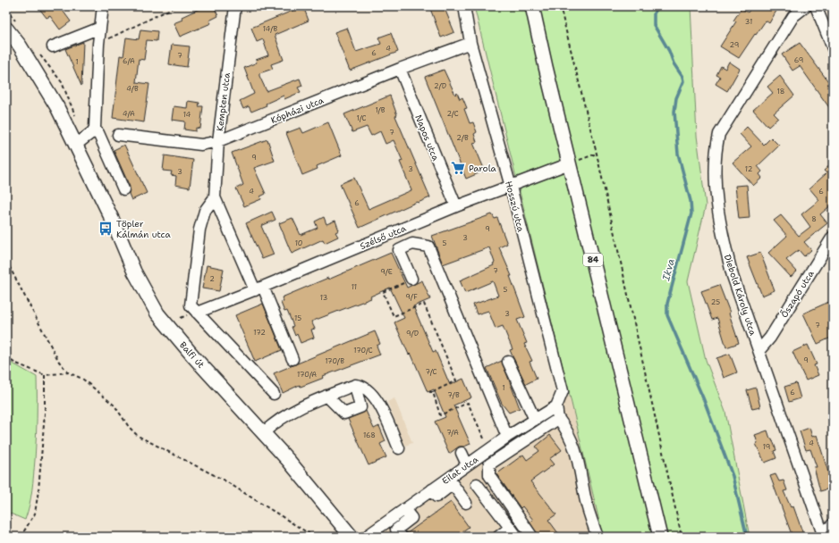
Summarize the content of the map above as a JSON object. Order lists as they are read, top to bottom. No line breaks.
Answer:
{"streets":{"main road":["84","Balfi út"],"street":["Kempten utca","Kópházi utca","Napos utca","Hosszú utca","Szélső utca","Őszapó utca","Diebold Károly utca","Eilat utca"]},"crossings":[["Kempten utca","Kópházi utca"],["Kempten utca","Szélső utca"],["Kópházi utca","Napos utca"],["Kópházi utca","Hosszú utca"],["Napos utca","Szélső utca"],["Hosszú utca","Szélső utca"],["Hosszú utca","Eilat utca"],["Szélső utca","84"],["Szélső utca","Eilat utca"],["Őszapó utca","Diebold Károly utca"]],"water":["Ikva"],"places":{"supermarket":["Parola"],"bus stop":["Töpler Kálmán utca"]},"house_numbers":["31","14/B","29","4","6","7","69","6/A","1","2/D","4/B","18","1/B","4/A","2/C","14","1/C","7","2/B","9","3","12","3","4","6","6","8","9","3","10","5","7","9/E","2","11","5","9/F","13","25","3","15","7","172","9/D","170/C","9","170/B","7/C","170/A","1","6","7/B","7/A","168","4","19"]}
